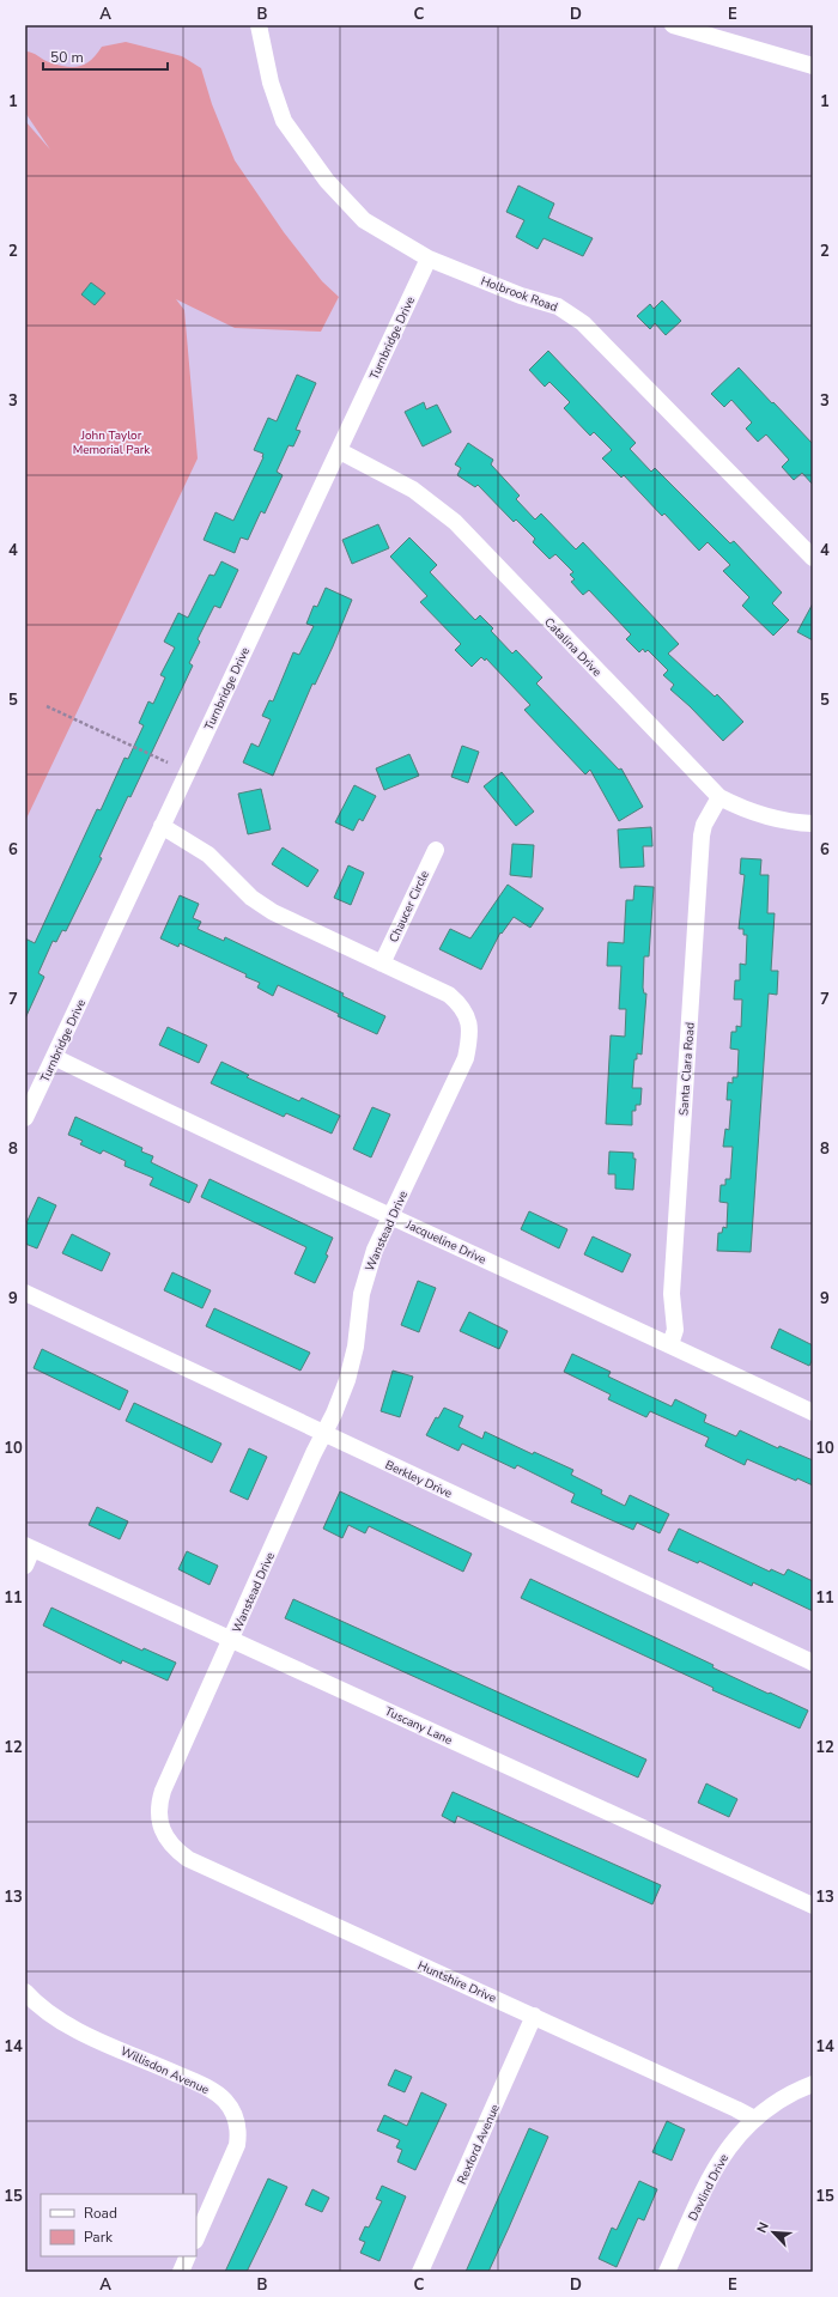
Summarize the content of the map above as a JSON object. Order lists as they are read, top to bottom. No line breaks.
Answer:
{"streets":{"street":["Holbrook Road","Turnbridge Drive","Catalina Drive","Chaucer Circle","Santa Clara Road","Wanstead Drive","Jacqueline Drive","Berkley Drive","Tuscany Lane","Huntshire Drive","Willisdon Avenue","Rexford Avenue","Davlind Drive"]},"crossings":[["Holbrook Road","Turnbridge Drive"],["Turnbridge Drive","Catalina Drive"],["Turnbridge Drive","Wanstead Drive"],["Turnbridge Drive","Jacqueline Drive"],["Catalina Drive","Santa Clara Road"],["Chaucer Circle","Wanstead Drive"],["Santa Clara Road","Jacqueline Drive"],["Wanstead Drive","Jacqueline Drive"],["Wanstead Drive","Berkley Drive"],["Wanstead Drive","Tuscany Lane"],["Wanstead Drive","Huntshire Drive"],["Huntshire Drive","Rexford Avenue"],["Huntshire Drive","Davlind Drive"]],"parks":["John Taylor Memorial Park"],"legend":["Road","Park"],"scale_bar":"50 m","north":"top left","grid":{"columns":["A","B","C","D","E"],"rows":["1","2","3","4","5","6","7","8","9","10","11","12","13","14","15"]}}
